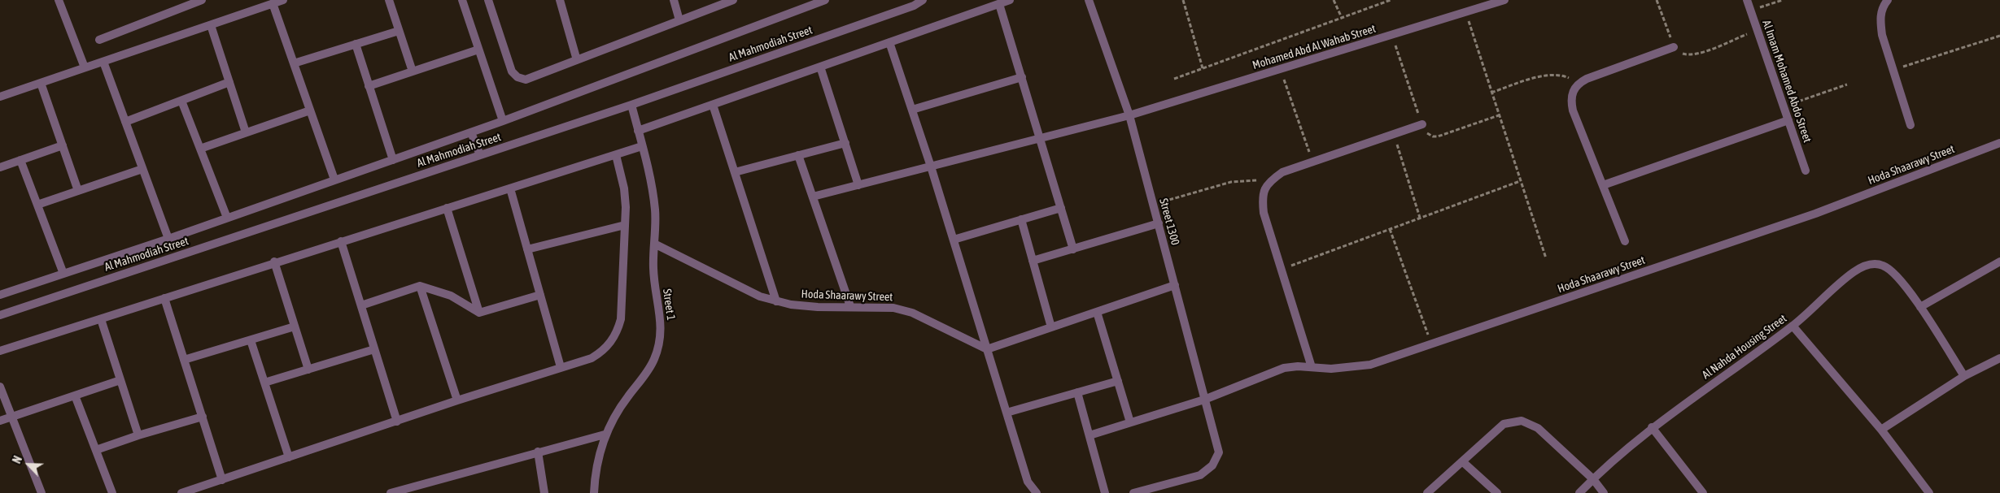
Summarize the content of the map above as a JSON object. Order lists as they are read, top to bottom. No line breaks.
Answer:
{"streets":{"street":["Al Mahmodiah Street","Mohamed Abd Al Wahab Street","Al Imam Mohamed Abdo Street","Hoda Shaarawy Street","Street 1300","Street 1","Al Nahda Housing Street"]},"crossings":[["Al Mahmodiah Street","Street 1"],["Mohamed Abd Al Wahab Street","Street 1300"],["Hoda Shaarawy Street","Street 1300"],["Hoda Shaarawy Street","Street 1"]],"north":"top left"}
